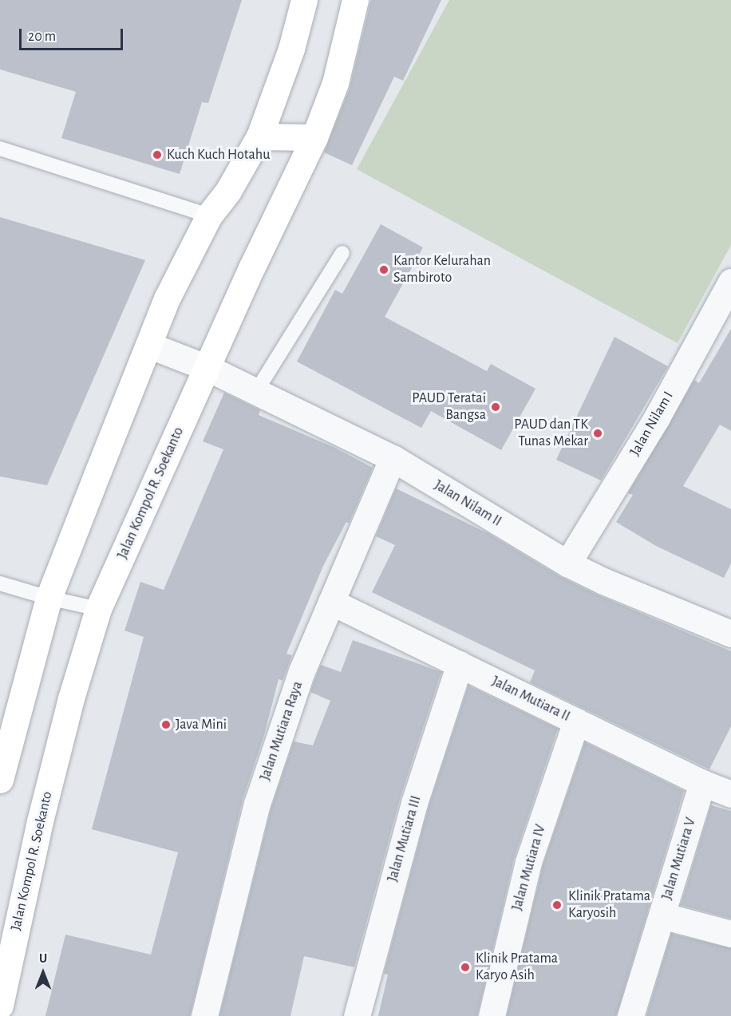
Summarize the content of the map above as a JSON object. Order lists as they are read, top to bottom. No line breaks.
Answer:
{"streets":{"main road":["Jalan Kompol R. Soekanto"],"street":["Jalan Nilam I","Jalan Nilam II","Jalan Mutiara II","Jalan Mutiara Raya","Jalan Mutiara III","Jalan Mutiara V","Jalan Mutiara IV"]},"crossings":[["Jalan Nilam I","Jalan Nilam II"],["Jalan Kompol R. Soekanto","Jalan Nilam II"],["Jalan Nilam II","Jalan Mutiara Raya"],["Jalan Mutiara II","Jalan Mutiara Raya"],["Jalan Mutiara II","Jalan Mutiara III"],["Jalan Mutiara II","Jalan Mutiara V"],["Jalan Mutiara II","Jalan Mutiara IV"]],"places":["Kuch Kuch Hotahu","Kantor Kelurahan Sambiroto","PAUD Teratai Bangsa","PAUD dan TK Tunas Mekar","Java Mini","Klinik Pratama Karyosih","Klinik Pratama Karyo Asih"],"scale_bar":"20 m","north":"top"}
